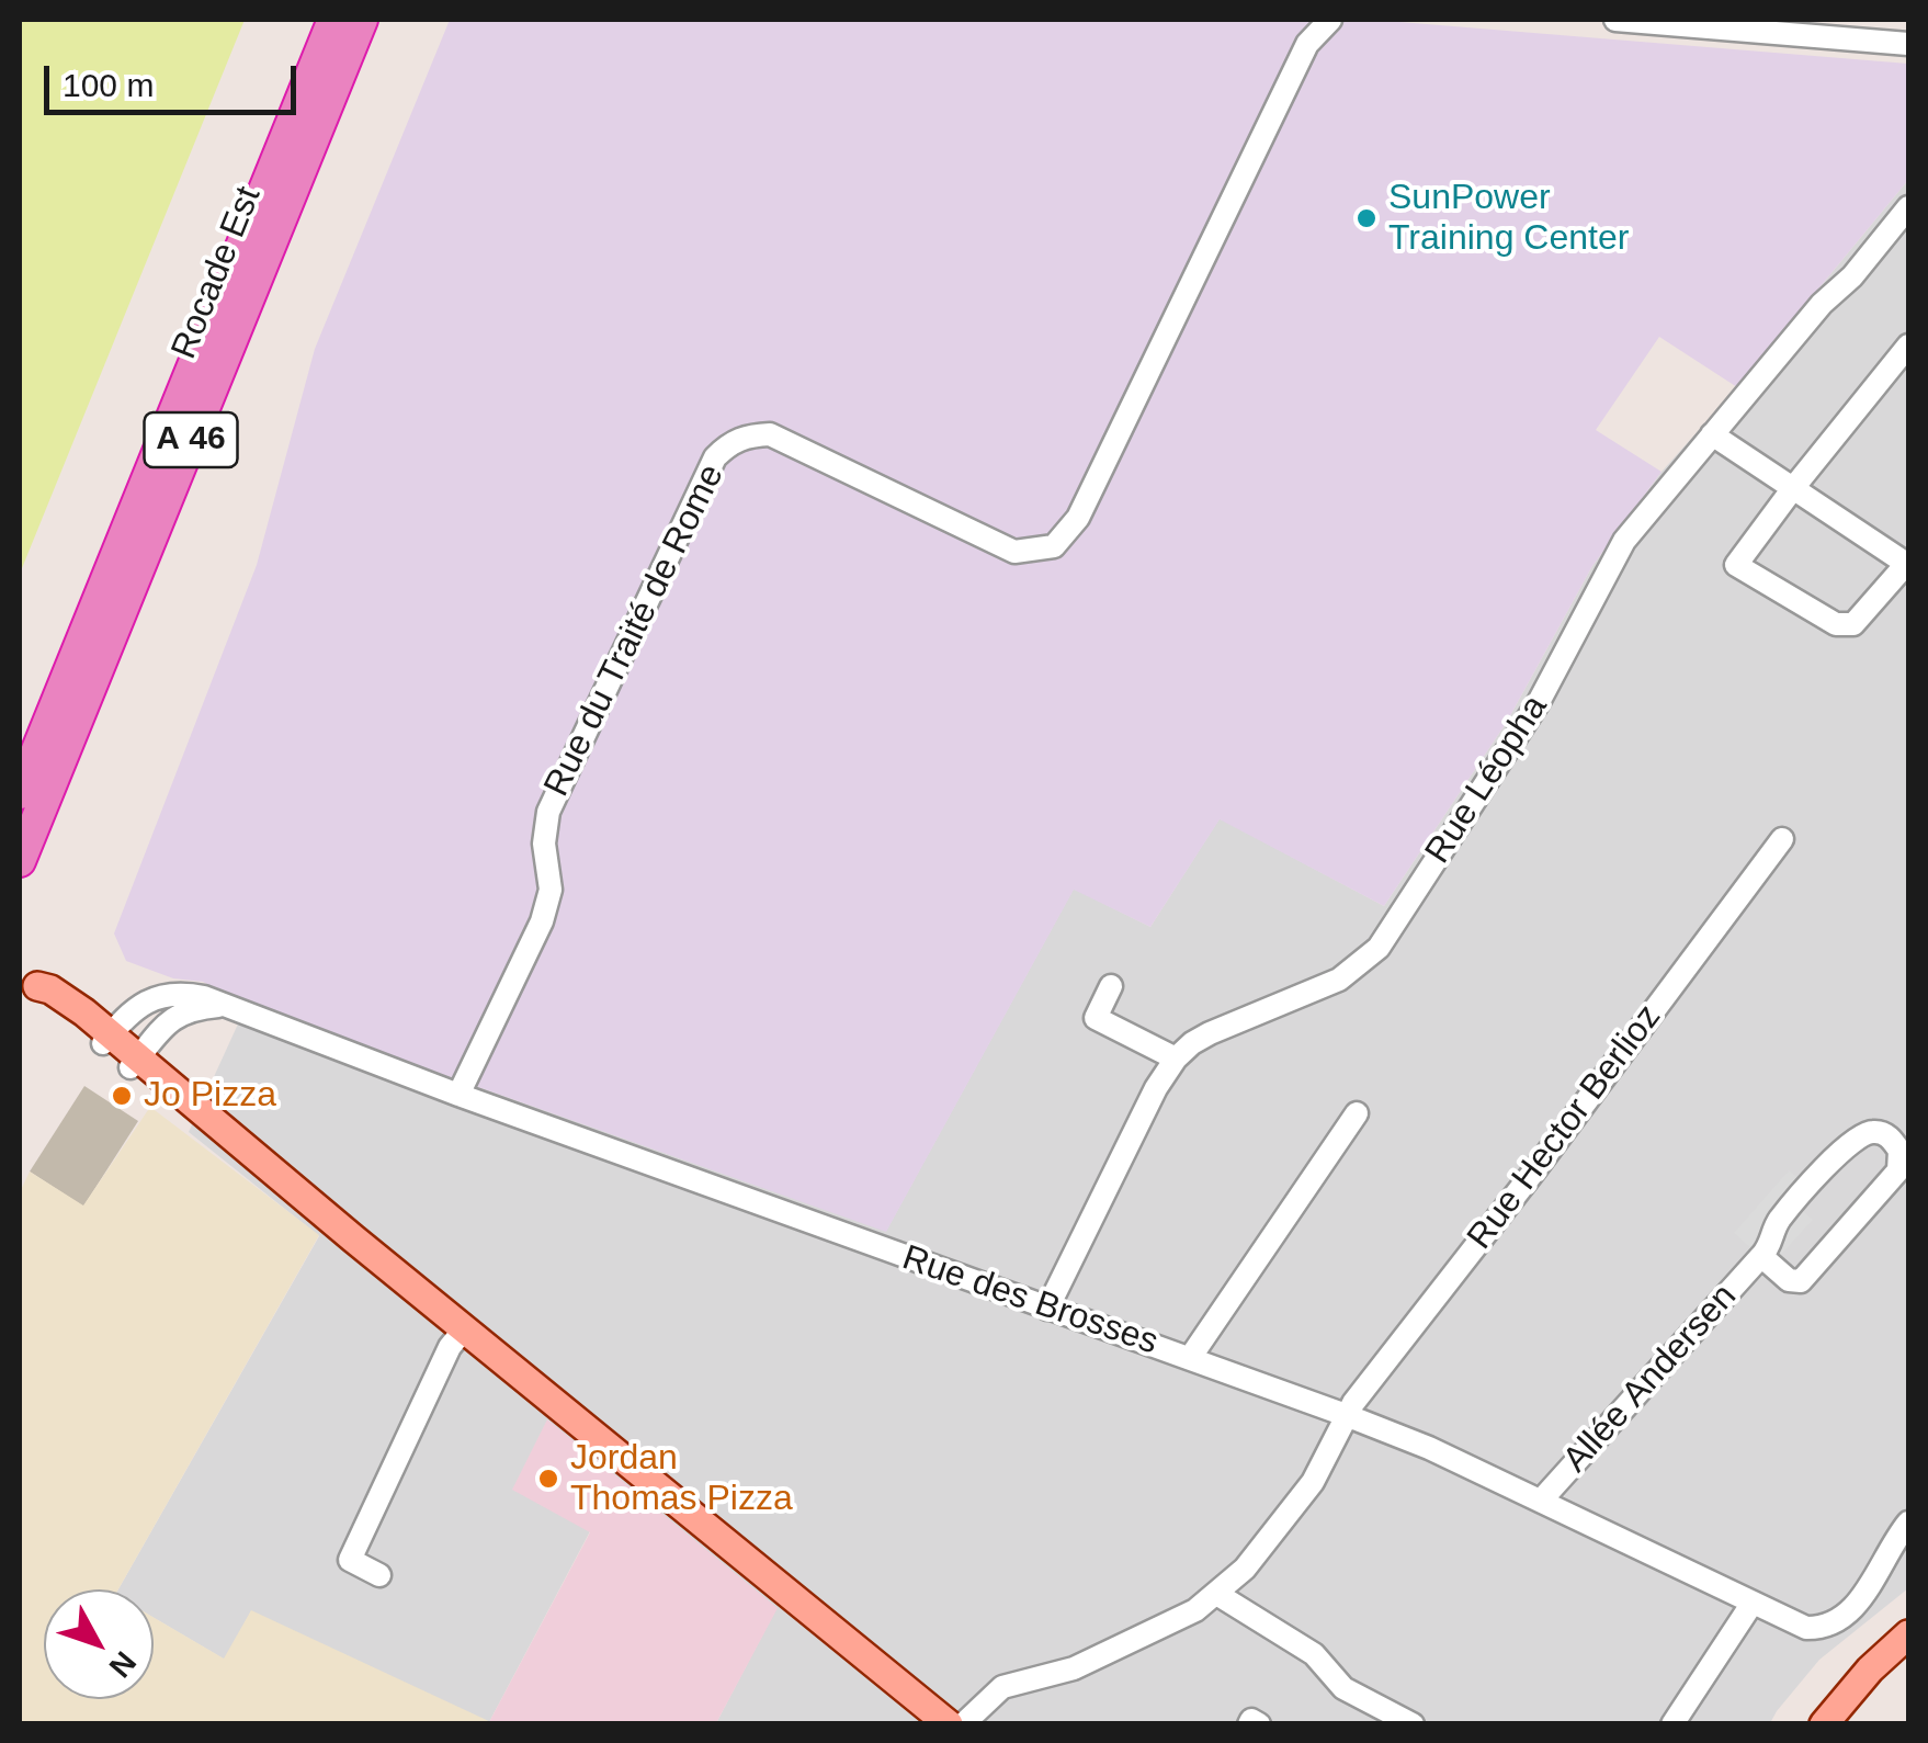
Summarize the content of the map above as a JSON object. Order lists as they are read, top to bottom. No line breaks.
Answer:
{"streets":{"highway":["Rocade Est","A 46"],"street":["Rue du Traité de Rome","Rue Léopha","Rue Hector Berlioz","Rue des Brosses","Allée Andersen"]},"crossings":[["Rue du Traité de Rome","Rue des Brosses"],["Rue Léopha","Rue des Brosses"],["Rue Hector Berlioz","Rue des Brosses"],["Rue des Brosses","Allée Andersen"]],"places":["SunPower Training Center","Jo Pizza","Jordan Thomas Pizza"],"scale_bar":"100 m","north":"bottom right"}
